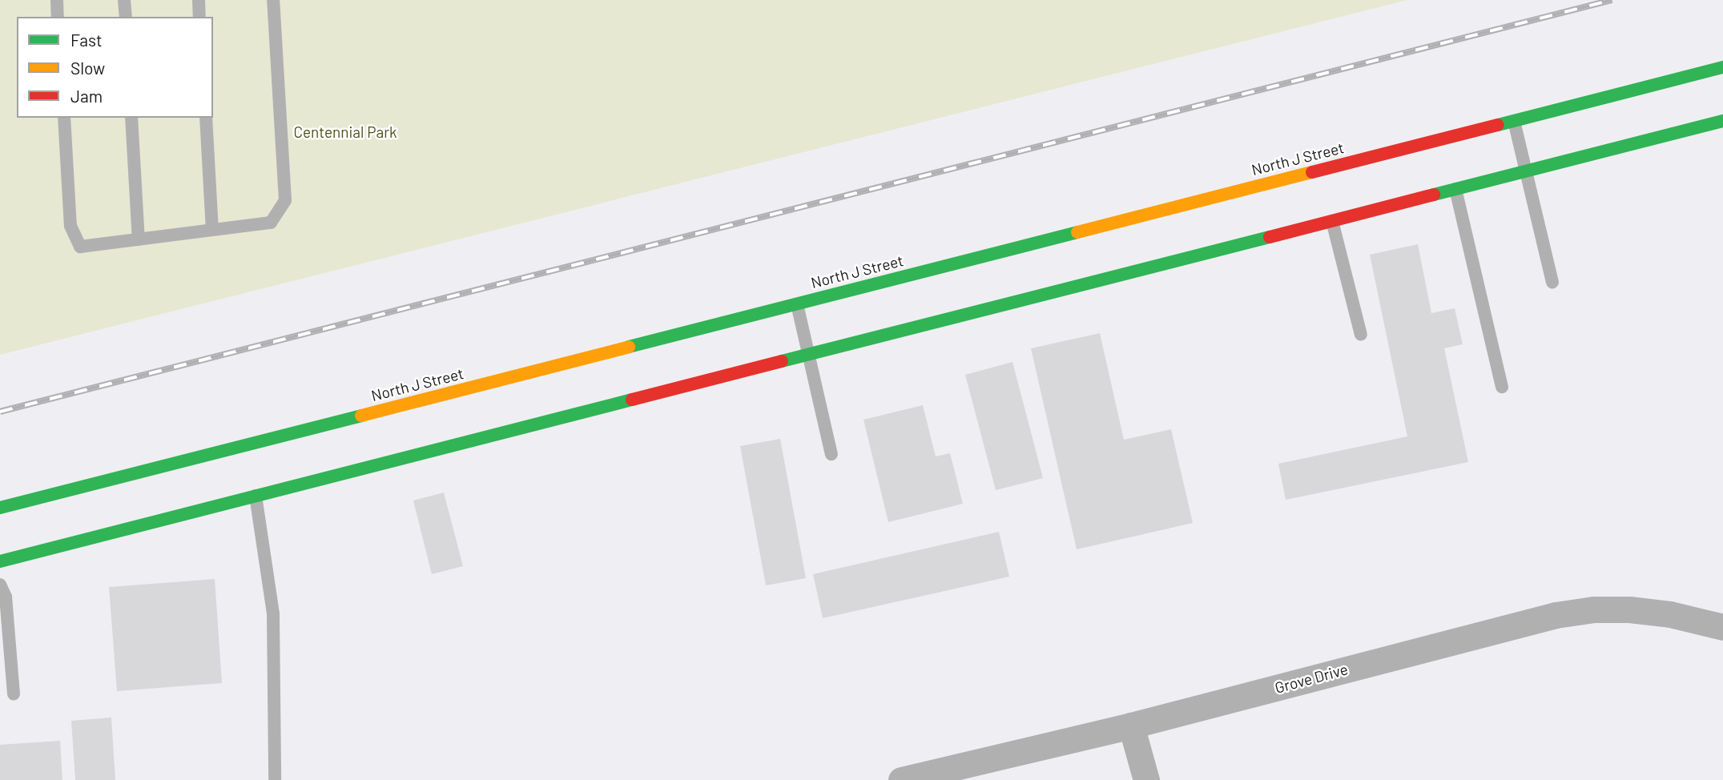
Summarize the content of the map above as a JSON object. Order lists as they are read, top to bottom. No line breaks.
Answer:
{"streets":{"main road":["North J Street"],"street":["Grove Drive"]},"parks":["Centennial Park"],"legend":["Fast","Slow","Jam"]}
